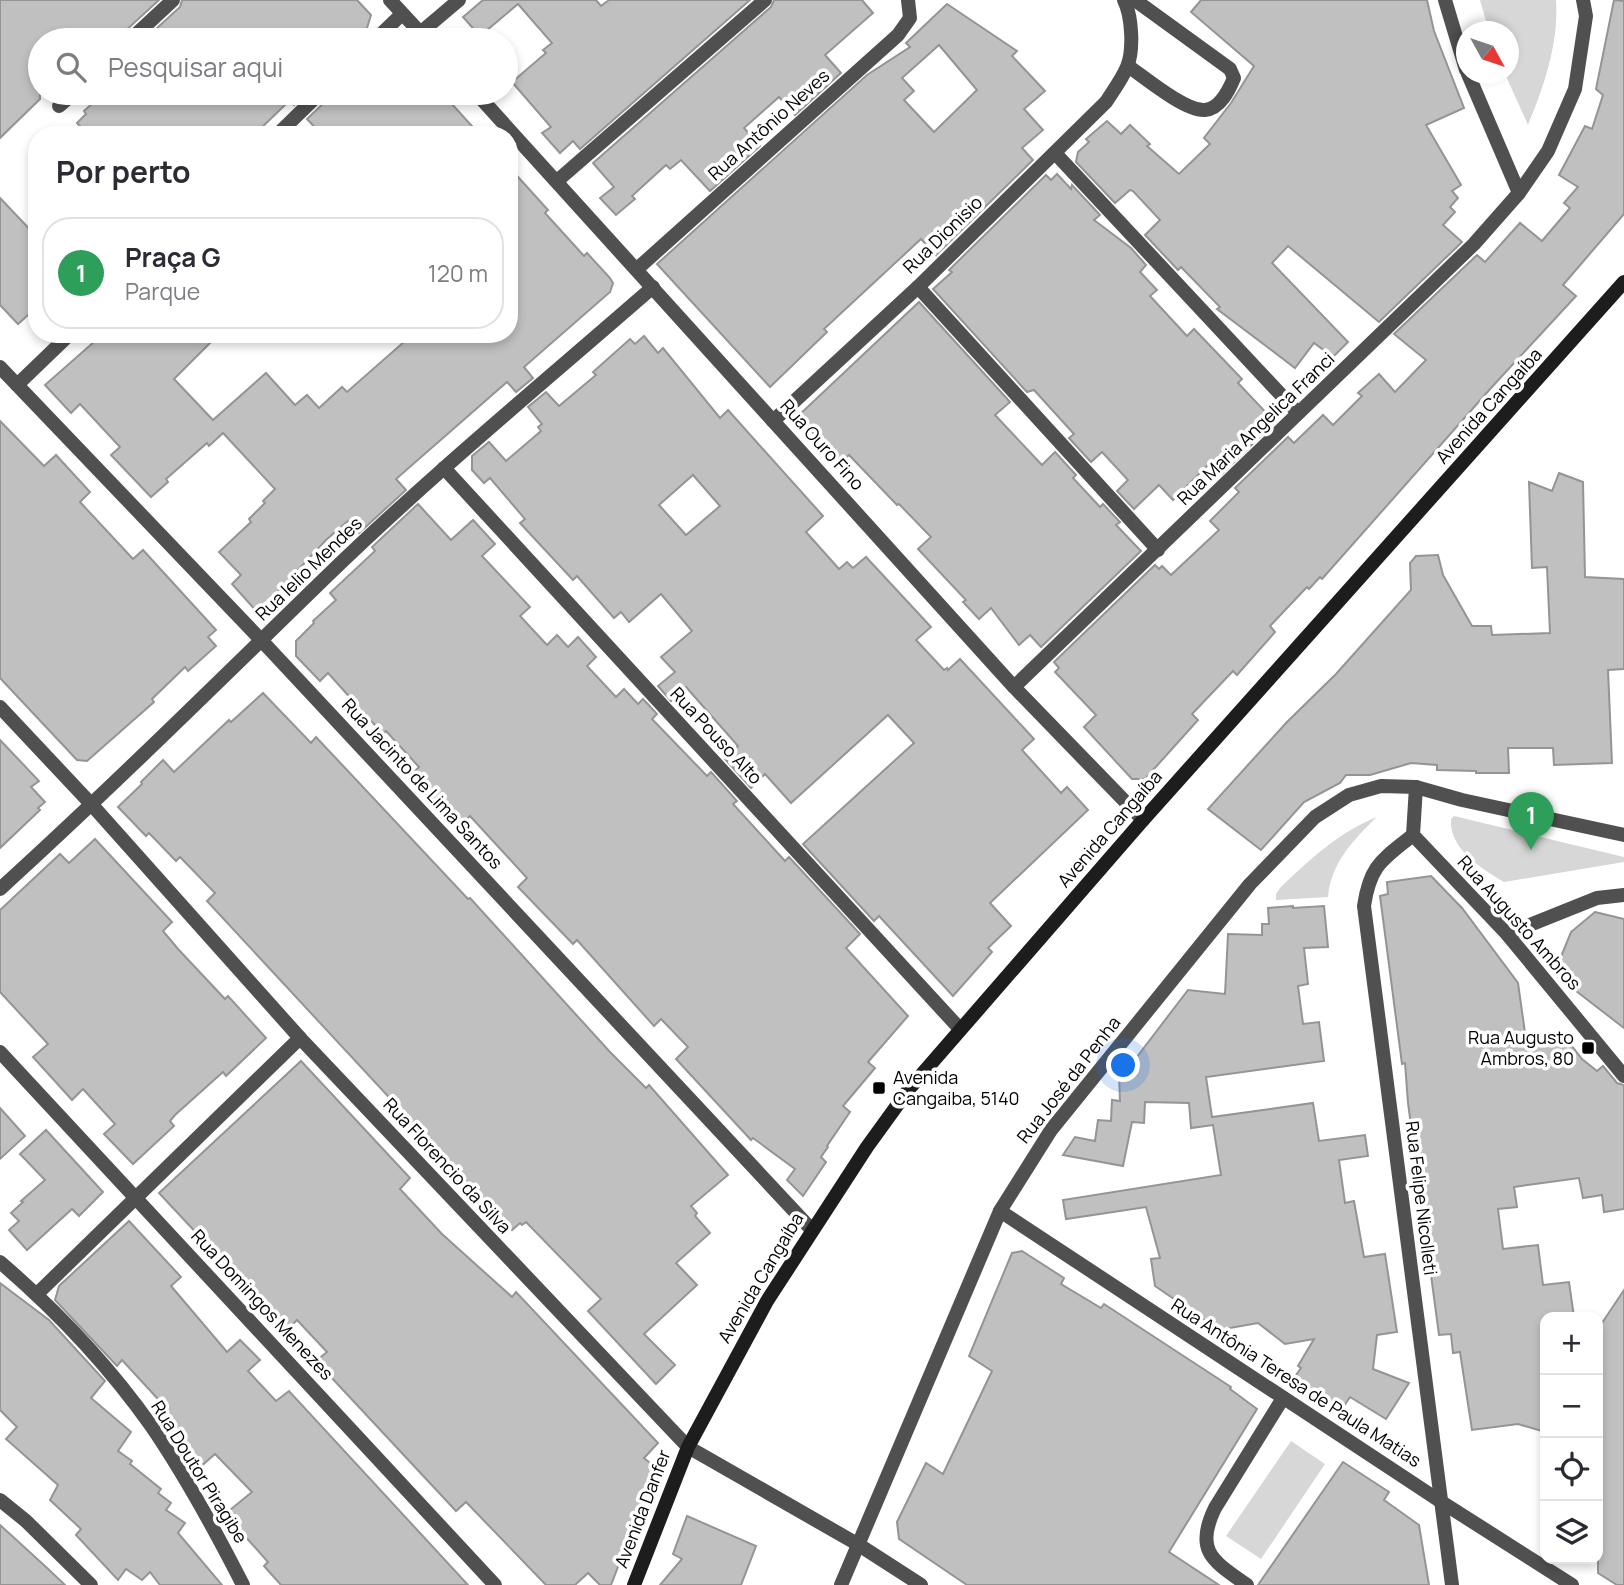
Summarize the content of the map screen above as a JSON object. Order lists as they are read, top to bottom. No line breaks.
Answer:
{"streets":{"main road":["Avenida Cangaíba","Avenida Danfer"],"street":["Rua Antônio Neves","Rua Dionisio","Rua Maria Angelica Franci","Rua Ouro Fino","Rua lelio Mendes","Rua Pouso Alto","Rua Jacinto de Lima Santos","Rua Augusto Ambros","Rua José da Penha","Rua Florencio da Silva","Rua Felipe Nicolleti","Rua Domingos Menezes","Rua Antônia Teresa de Paula Matias","Rua Doutor Piragibe"]},"crossings":[["Rua Antônio Neves","Rua Ouro Fino"],["Rua Dionisio","Rua Ouro Fino"],["Avenida Cangaíba","Rua Ouro Fino"],["Avenida Cangaíba","Rua Pouso Alto"],["Avenida Cangaíba","Rua Jacinto de Lima Santos"],["Avenida Cangaíba","Rua Florencio da Silva"],["Avenida Cangaíba","Avenida Danfer"],["Rua Maria Angelica Franci","Rua Ouro Fino"],["Rua Ouro Fino","Rua lelio Mendes"],["Rua lelio Mendes","Rua Pouso Alto"],["Rua lelio Mendes","Rua Jacinto de Lima Santos"],["Rua lelio Mendes","Rua Florencio da Silva"],["Rua Augusto Ambros","Rua Felipe Nicolleti"],["Rua José da Penha","Rua Florencio da Silva"],["Rua José da Penha","Rua Antônia Teresa de Paula Matias"],["Rua Florencio da Silva","Avenida Danfer"],["Rua Felipe Nicolleti","Rua Antônia Teresa de Paula Matias"]],"places":{"transit":["Rua Augusto Ambros, 80","Avenida Cangaiba, 5140"]},"north":"bottom right","page":{"search":"Pesquisar aqui","heading":"Por perto","list":[{"mark":"1","name":"Praça G","note":"Parque","value":"120 m"}],"pins":"1","map_buttons":["+","−"]}}
